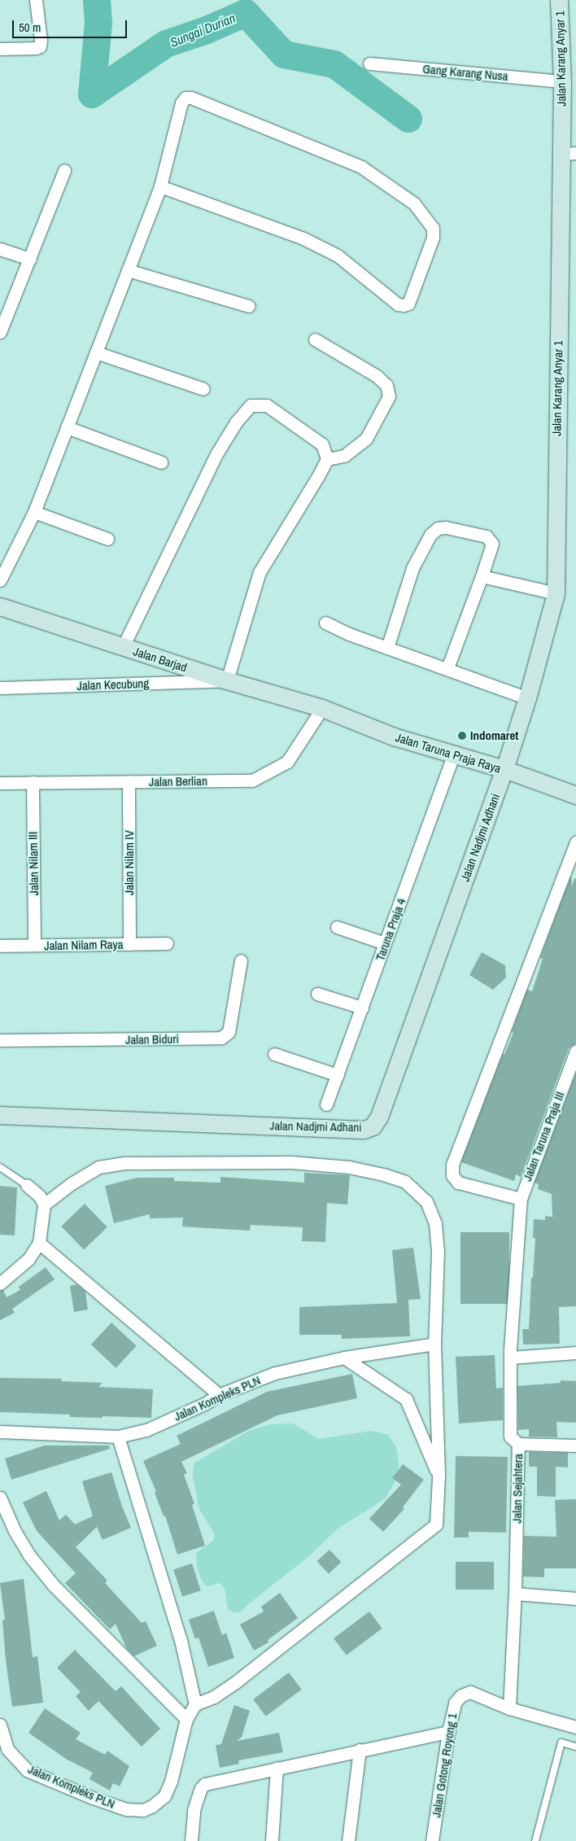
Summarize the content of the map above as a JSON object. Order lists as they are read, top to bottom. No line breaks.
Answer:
{"streets":{"main road":["Jalan Karang Anyar 1","Jalan Barjad","Jalan Taruna Praja Raya","Jalan Nadjmi Adhani"],"street":["Gang Karang Nusa","Jalan Kecubung","Jalan Berlian","Jalan Nilam IV","Jalan Nilam III","Taruna Praja 4","Jalan Nilam Raya","Jalan Biduri","Jalan Taruna Praja III","Jalan Kompleks PLN","Jalan Sejahtera","Jalan Gotong Royong 1"]},"crossings":[["Jalan Karang Anyar 1","Gang Karang Nusa"],["Jalan Karang Anyar 1","Jalan Taruna Praja Raya"],["Jalan Karang Anyar 1","Jalan Nadjmi Adhani"],["Jalan Barjad","Jalan Kecubung"],["Jalan Barjad","Jalan Taruna Praja Raya"],["Jalan Barjad","Jalan Berlian"],["Jalan Taruna Praja Raya","Jalan Berlian"],["Jalan Taruna Praja Raya","Jalan Nadjmi Adhani"],["Jalan Taruna Praja Raya","Taruna Praja 4"],["Jalan Berlian","Jalan Nilam IV"],["Jalan Berlian","Jalan Nilam III"],["Jalan Nilam IV","Jalan Nilam Raya"],["Jalan Nilam III","Jalan Nilam Raya"],["Jalan Taruna Praja III","Jalan Sejahtera"],["Jalan Sejahtera","Jalan Gotong Royong 1"]],"water":["Sungai Durian"],"places":["Indomaret"],"scale_bar":"50 m"}
